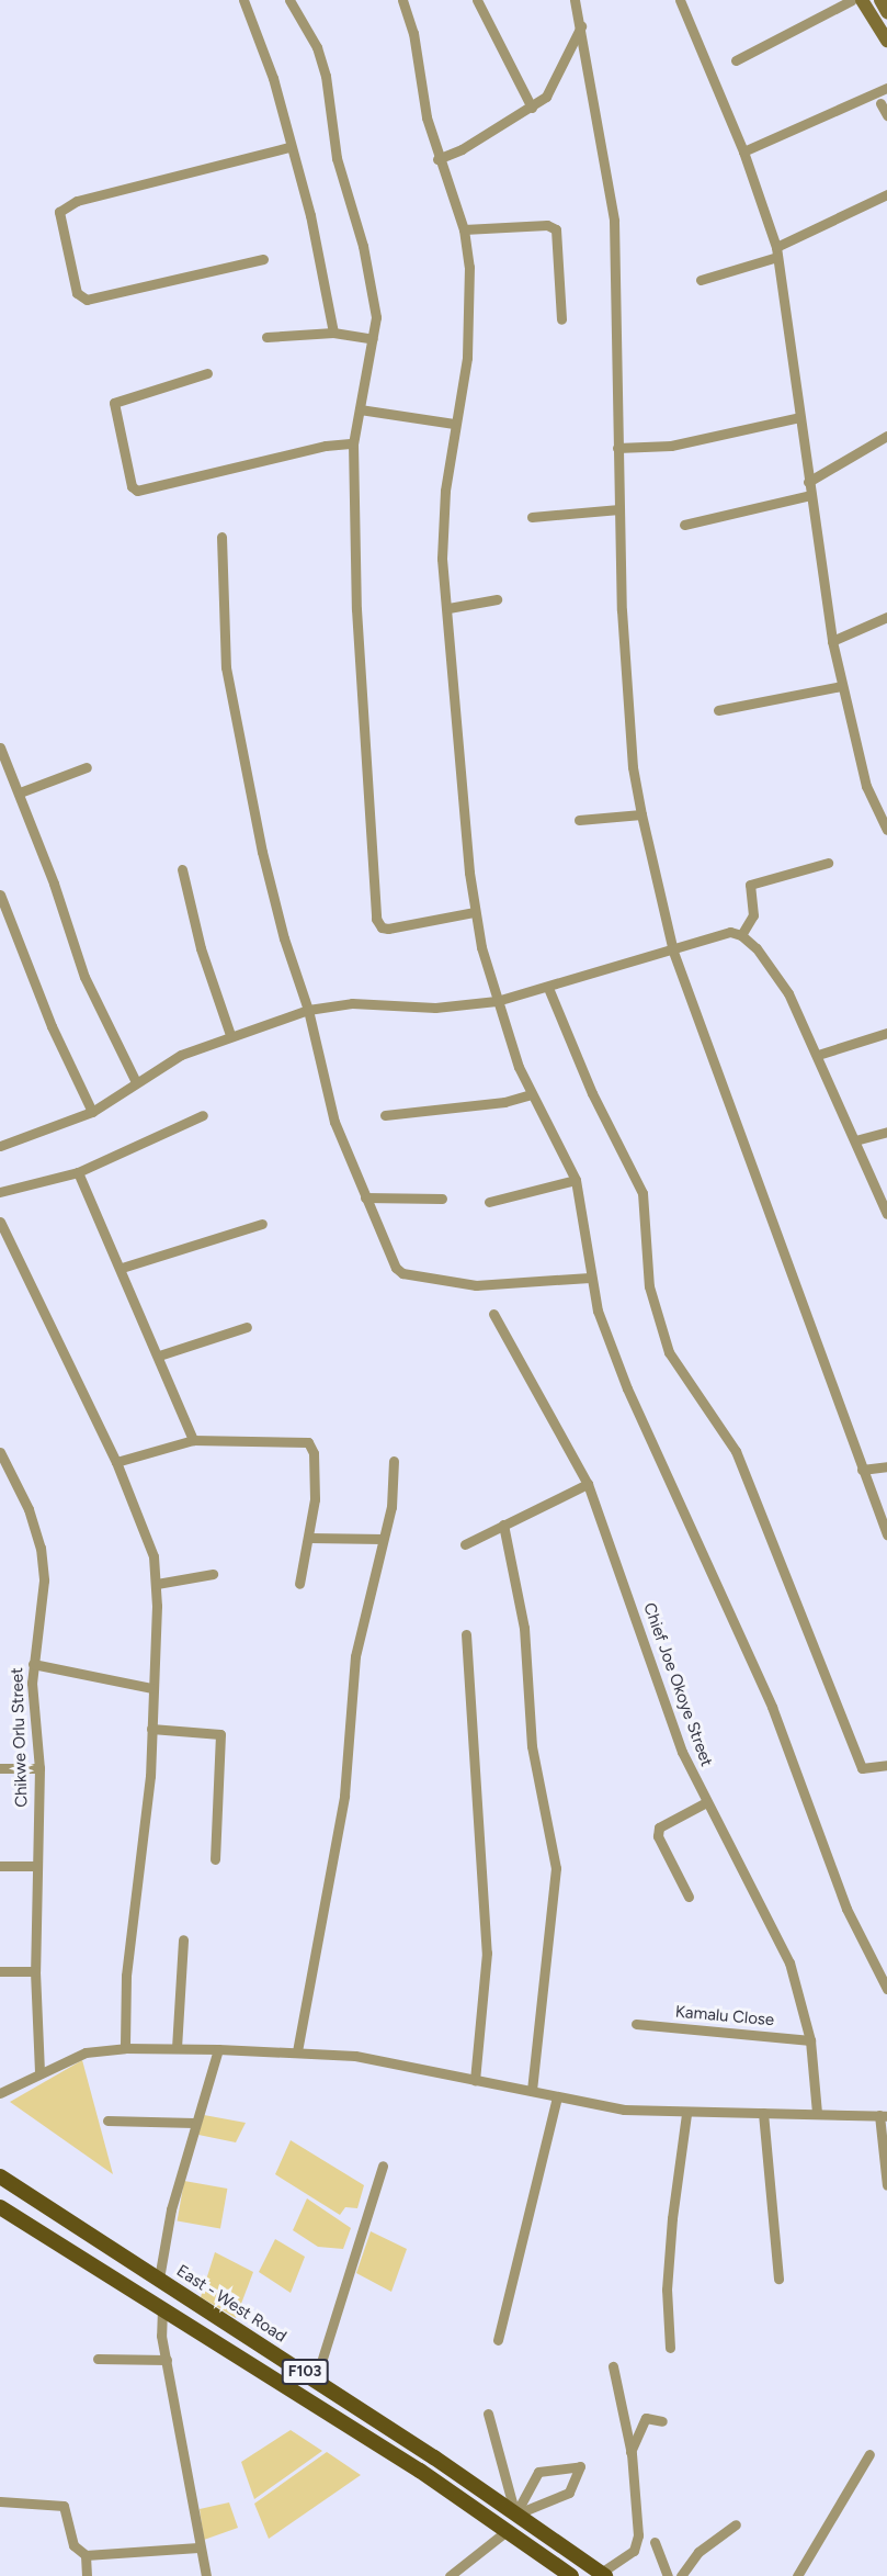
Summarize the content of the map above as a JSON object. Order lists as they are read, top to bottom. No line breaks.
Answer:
{"streets":{"main road":["East - West Road","F103"],"street":["Chief Joe Okoye Street","Chikwe Orlu Street","Kamalu Close"]},"crossings":[["Chief Joe Okoye Street","Kamalu Close"]]}
